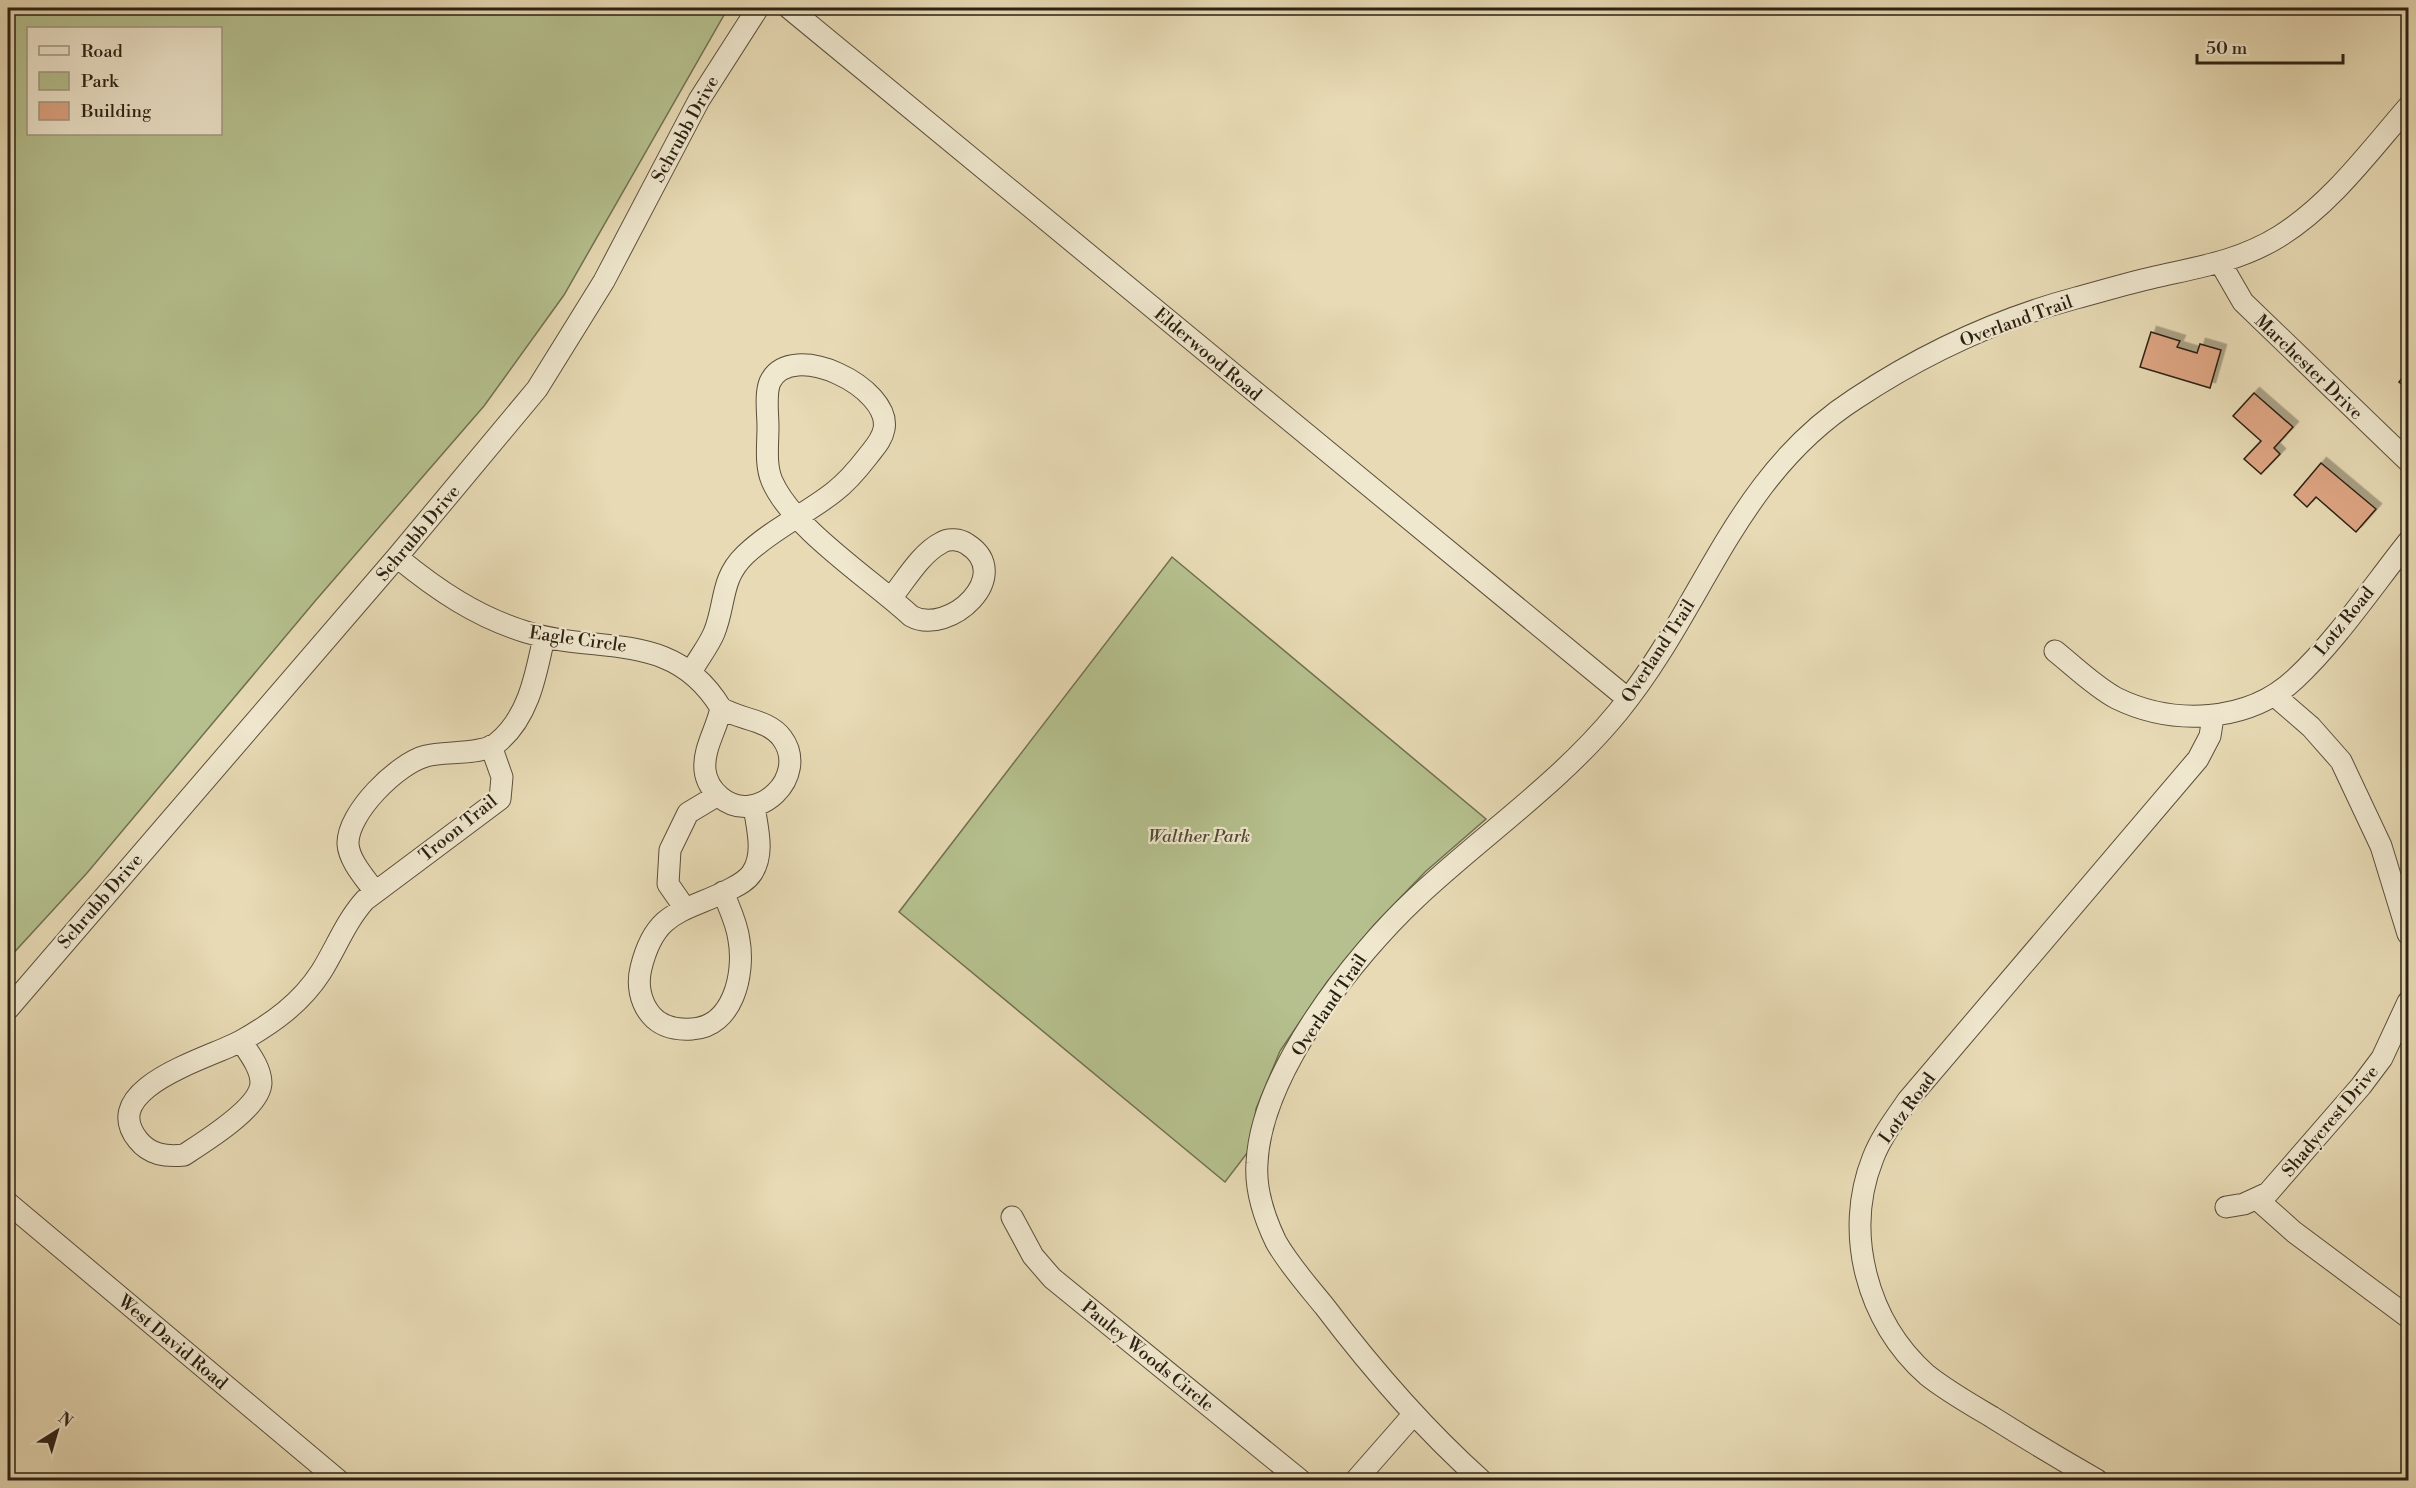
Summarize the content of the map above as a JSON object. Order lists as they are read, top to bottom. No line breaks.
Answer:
{"streets":{"street":["Schrubb Drive","Overland Trail","Elderwood Road","Marchester Drive","Lotz Road","Eagle Circle","Troon Trail","Shadycrest Drive","West David Road","Pauley Woods Circle"]},"crossings":[["Schrubb Drive","Eagle Circle"],["Overland Trail","Elderwood Road"],["Overland Trail","Marchester Drive"]],"parks":["Walther Park"],"legend":["Road","Park","Building"],"scale_bar":"50 m","north":"top right"}
